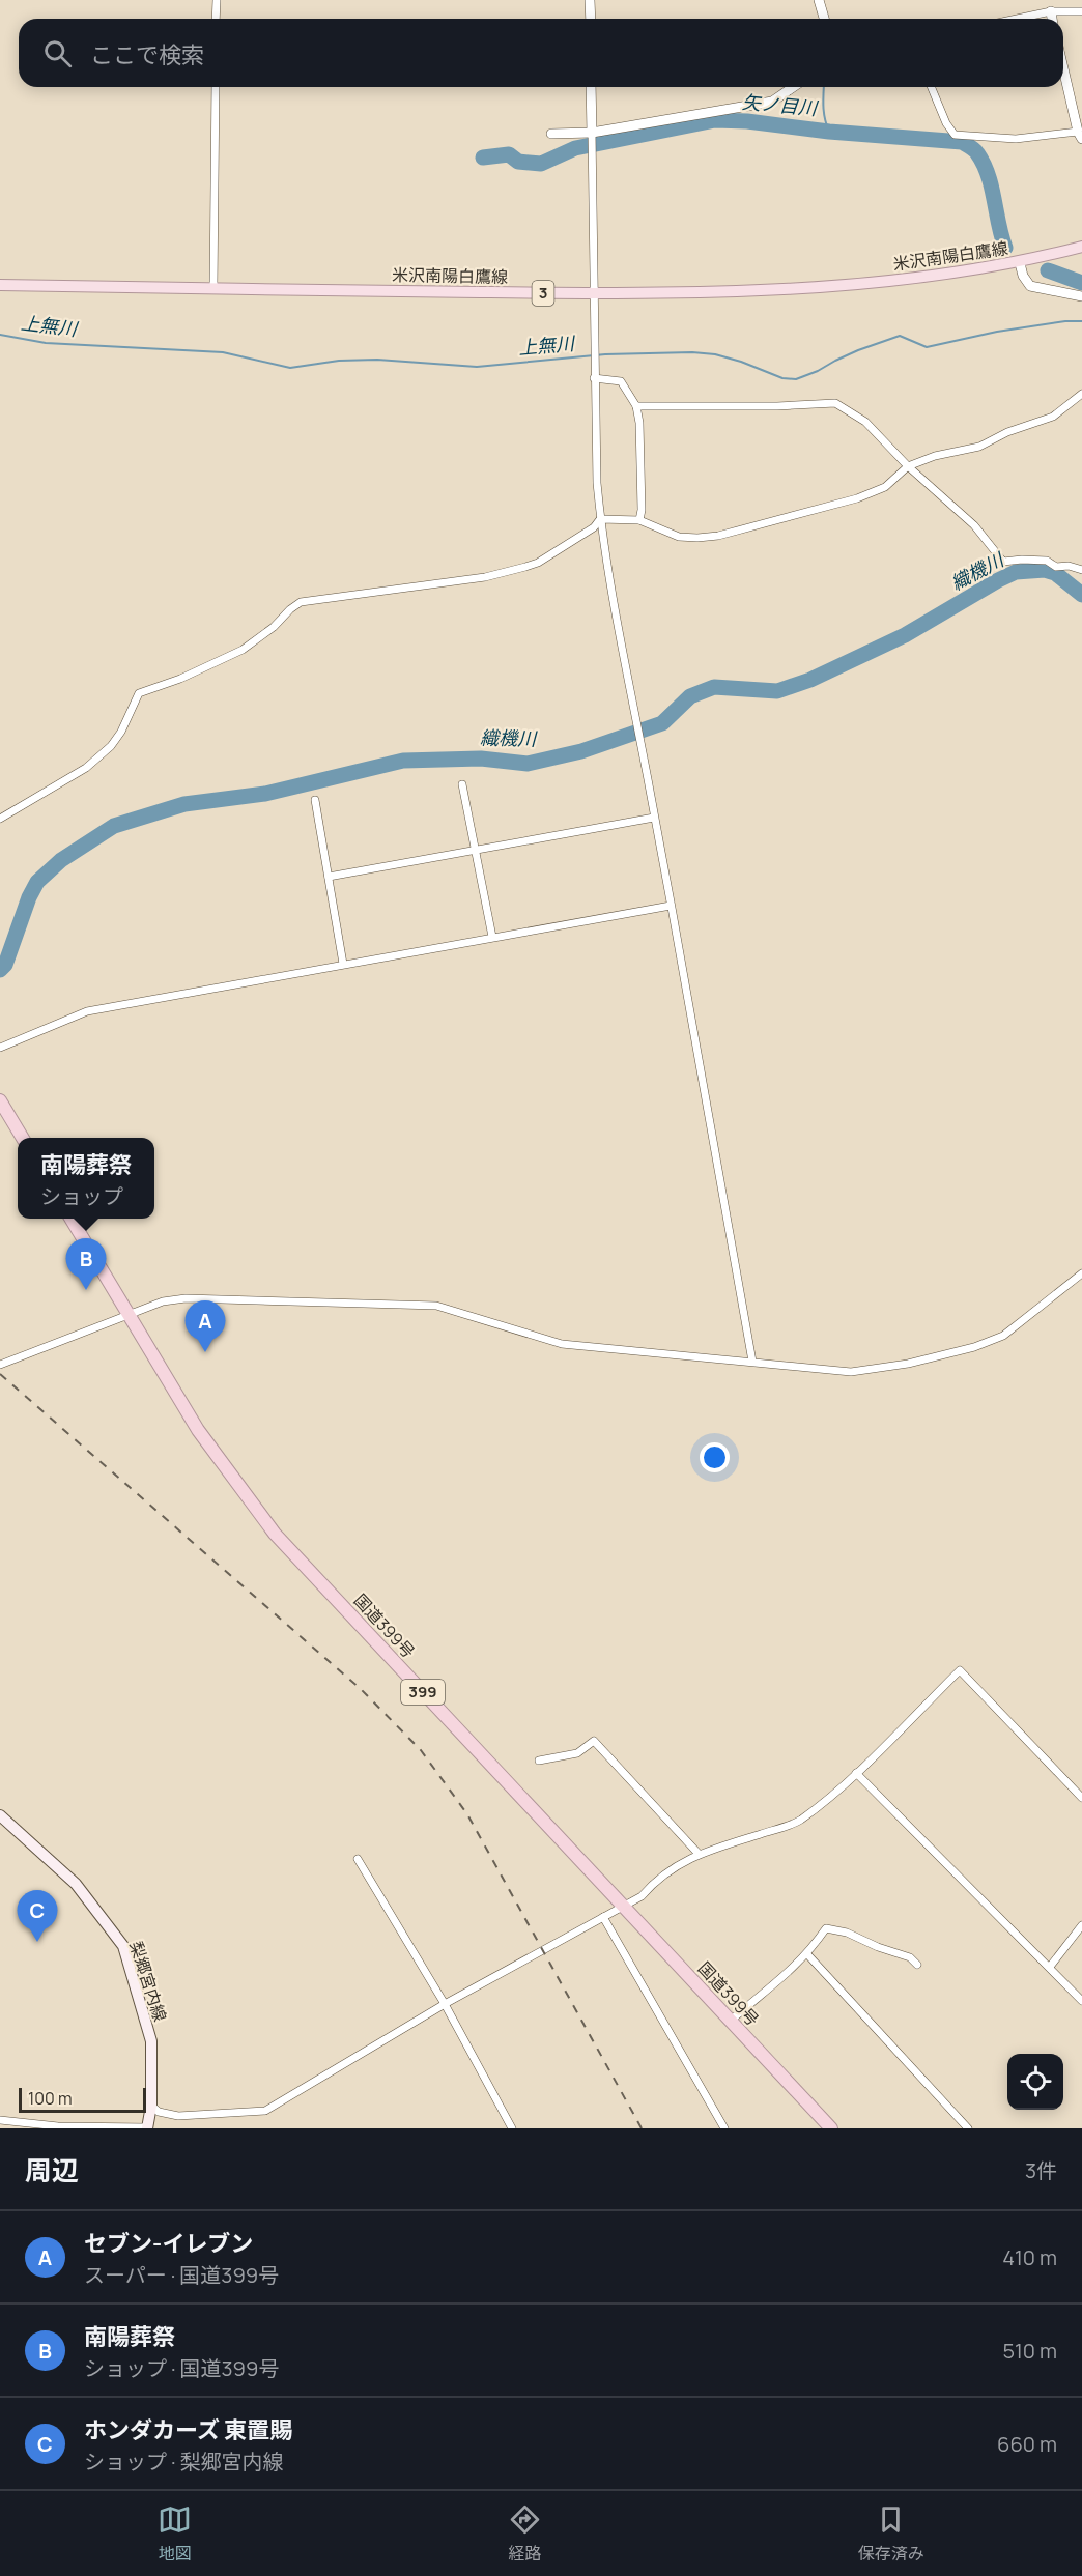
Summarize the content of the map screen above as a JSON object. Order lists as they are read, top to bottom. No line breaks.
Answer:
{"streets":{"highway":["国道399号","399"],"main road":["米沢南陽白鷹線","3","梨郷宮内線"]},"water":["矢ノ目川","上無川","織機川"],"scale_bar":"100 m","page":{"search":"ここで検索","popup":["南陽葬祭","ショップ"],"pins":["B","A","C"],"scale":"100 m","heading":["周辺","3件"],"list":[{"mark":"A","name":"セブン-イレブン","note":"スーパー · 国道399号","value":"410 m"},{"mark":"B","name":"南陽葬祭","note":"ショップ · 国道399号","value":"510 m"},{"mark":"C","name":"ホンダカーズ 東置賜","note":"ショップ · 梨郷宮内線","value":"660 m"}],"nav":["地図","経路","保存済み"]}}
